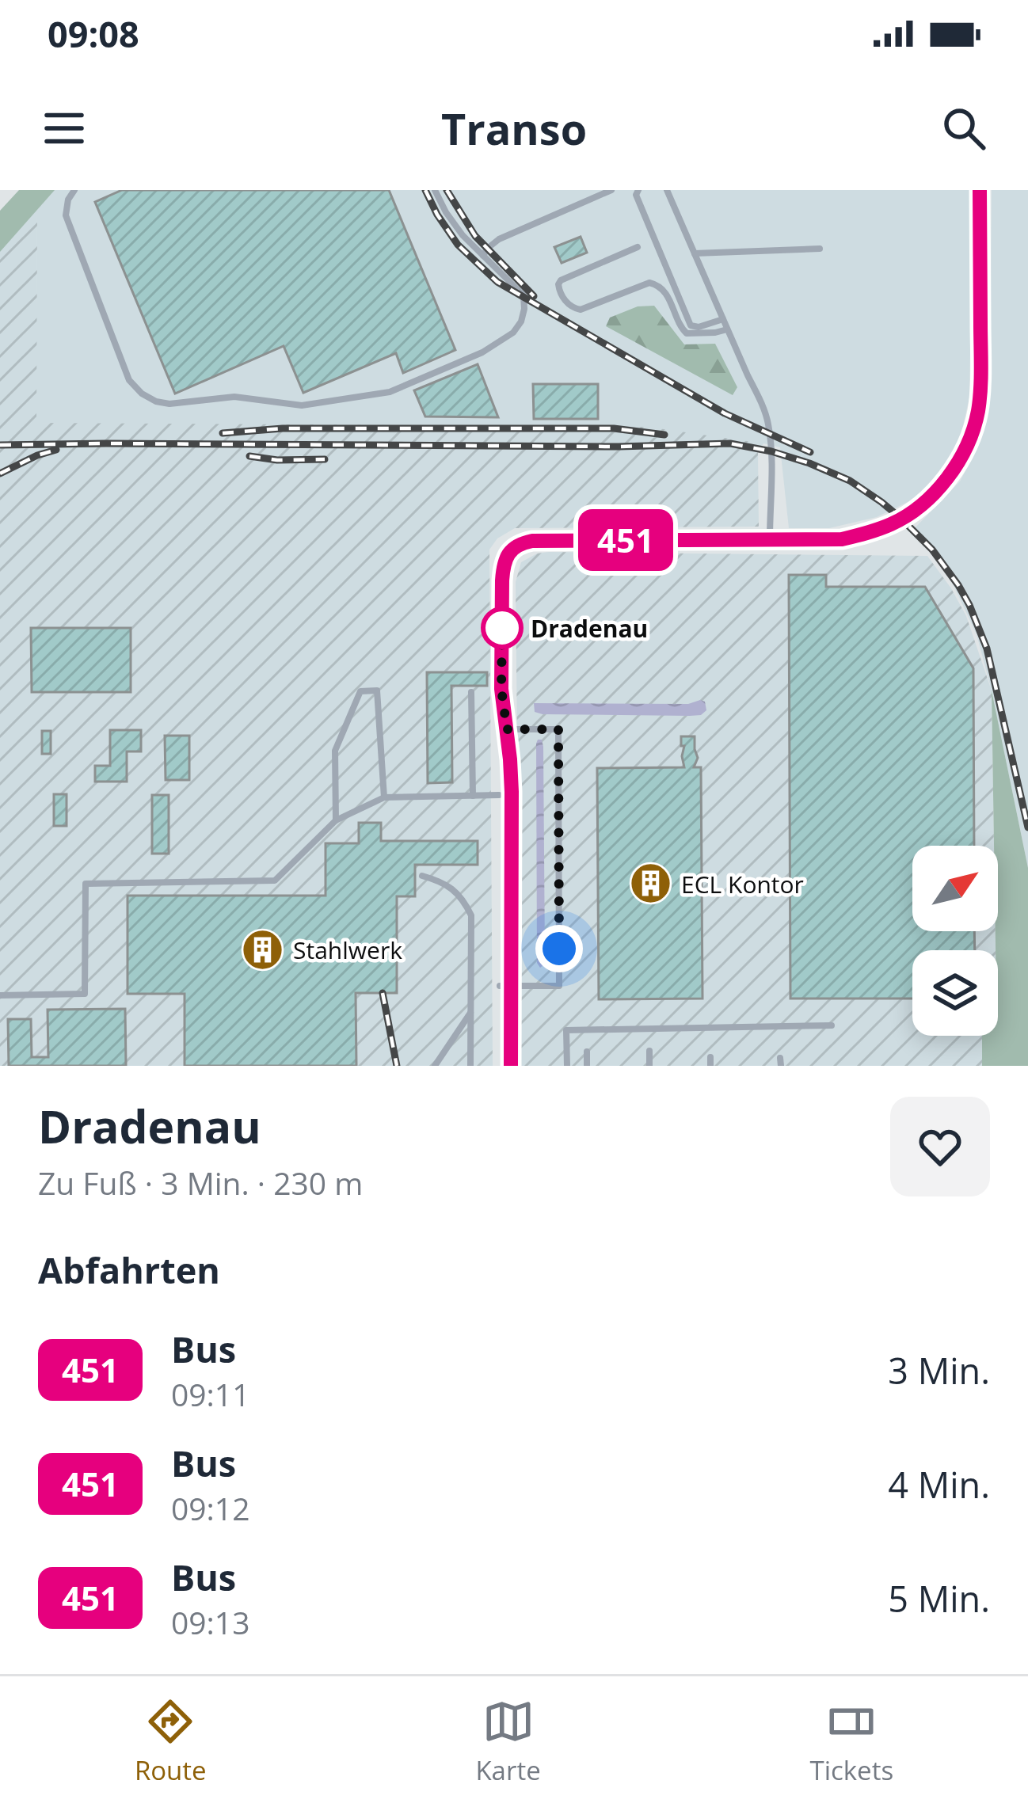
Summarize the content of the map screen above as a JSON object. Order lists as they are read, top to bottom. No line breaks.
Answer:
{"places":{"other":["Dradenau"],"building":["ECL Kontor","Stahlwerk"]},"lines":["bus line 451"],"north":"top right","page":{"status":"09:08","header":"Transo","on_map":"451","heading":[["Dradenau","Zu Fuß · 3 Min. · 230 m"],"Abfahrten"],"list":[{"mark":"451","name":"Bus","note":"09:11","value":"3 Min."},{"mark":"451","name":"Bus","note":"09:12","value":"4 Min."},{"mark":"451","name":"Bus","note":"09:13","value":"5 Min."}],"tabs":["Route","Karte","Tickets"]}}
